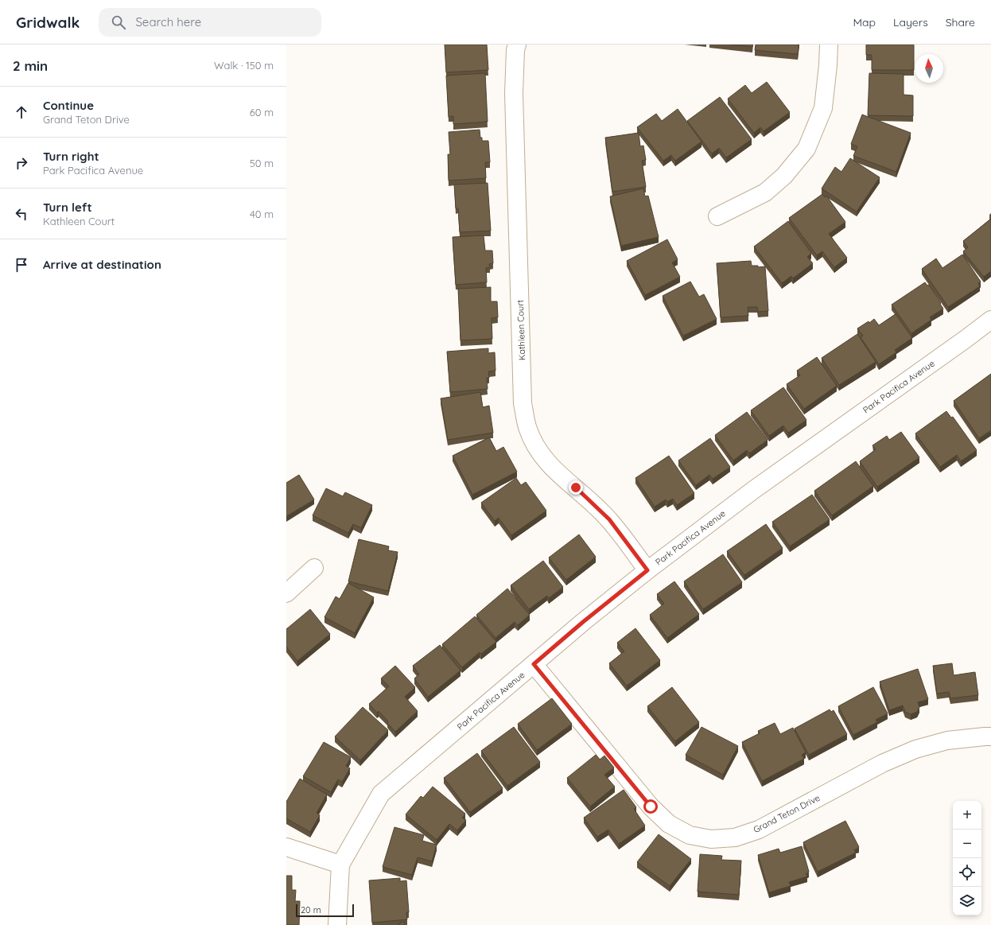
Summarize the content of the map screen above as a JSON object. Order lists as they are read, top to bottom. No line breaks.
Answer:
{"streets":{"street":["Kathleen Court","Park Pacifica Avenue","Grand Teton Drive"]},"crossings":[["Kathleen Court","Park Pacifica Avenue"],["Park Pacifica Avenue","Grand Teton Drive"]],"scale_bar":"20 m","north":"top","page":{"header":"Gridwalk","search":"Search here","nav":["Map","Layers","Share"],"heading":["2 min","Walk · 150 m"],"list":[["Continue","Grand Teton Drive","60 m"],["Turn right","Park Pacifica Avenue","50 m"],["Turn left","Kathleen Court","40 m"],"Arrive at destination"],"map_buttons":["+","−"],"scale":"20 m"}}
